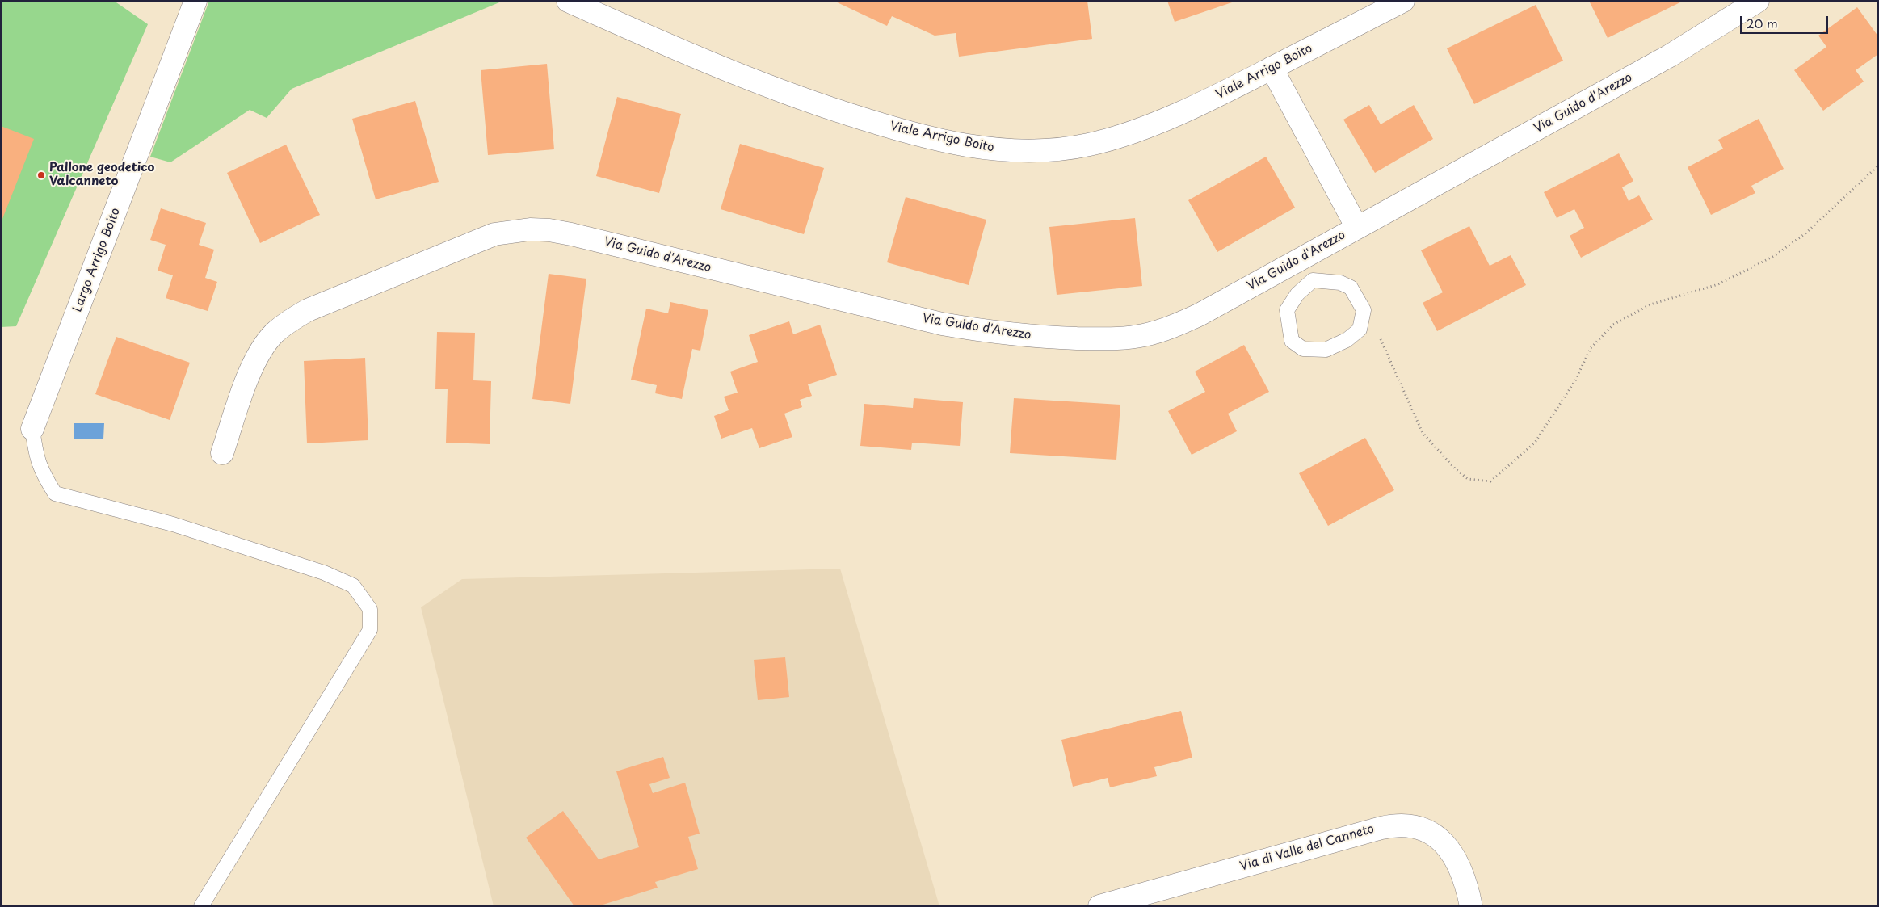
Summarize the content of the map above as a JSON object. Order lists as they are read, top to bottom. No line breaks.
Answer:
{"streets":{"street":["Viale Arrigo Boito","Via Guido d'Arezzo","Largo Arrigo Boito","Via di Valle del Canneto"]},"places":["Pallone geodetico Valcanneto"],"scale_bar":"20 m"}
